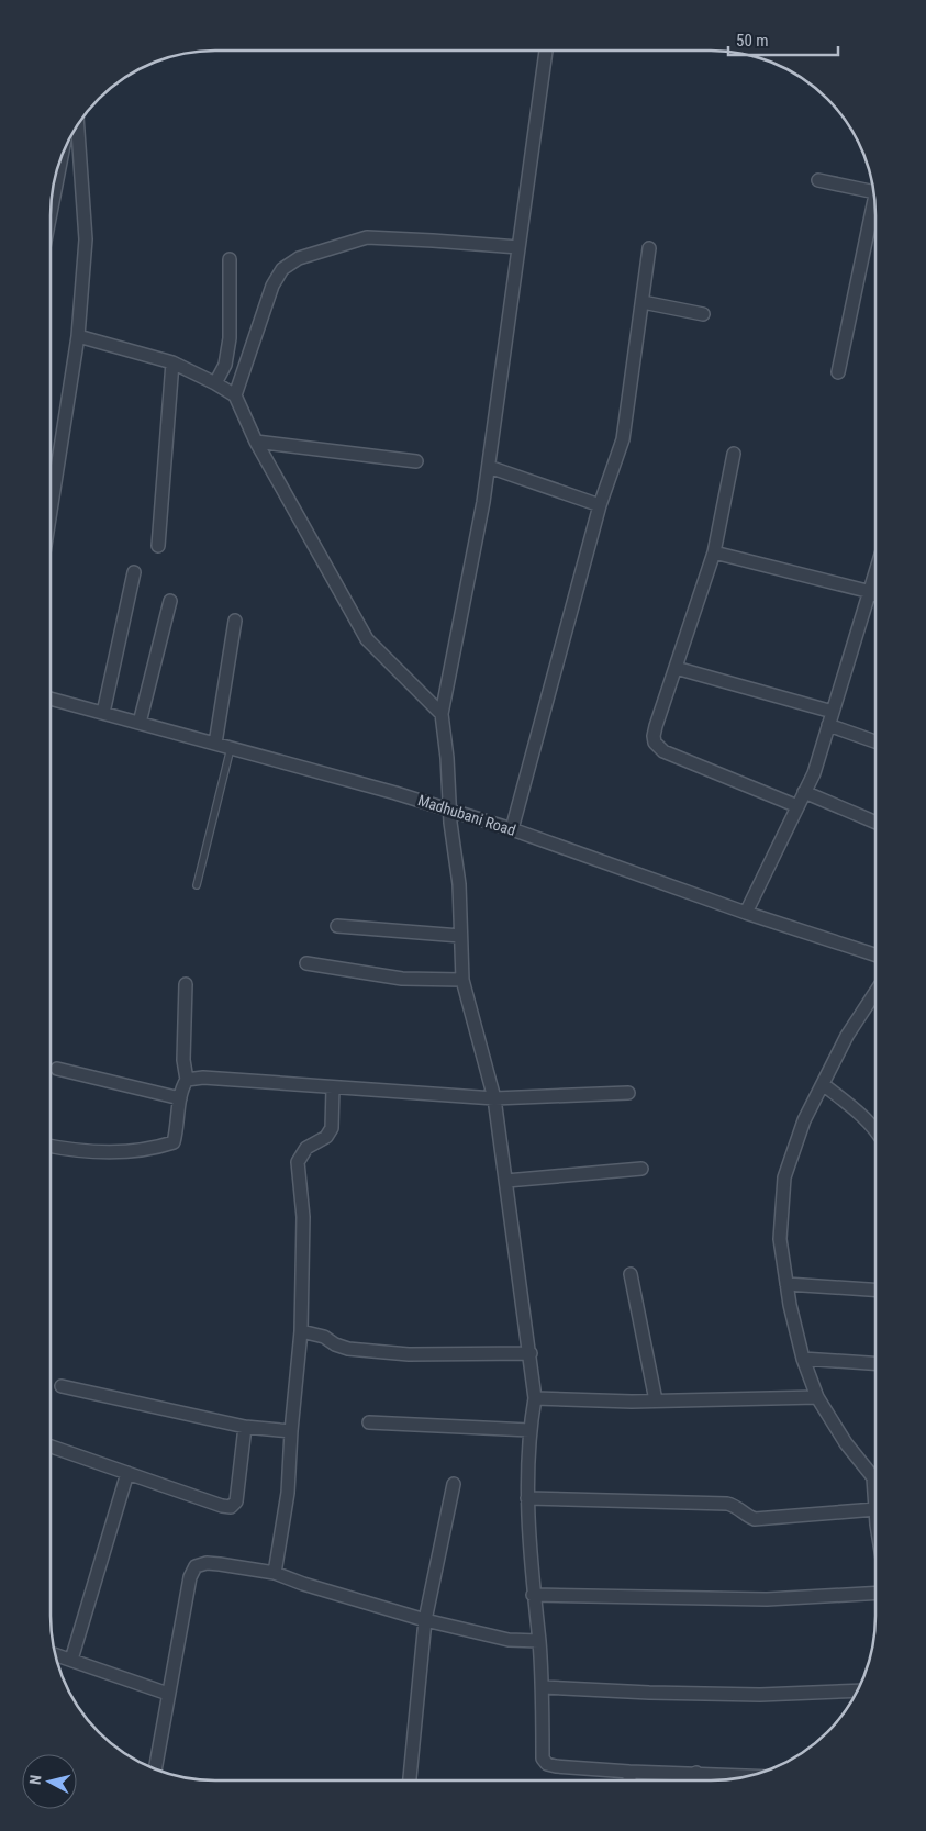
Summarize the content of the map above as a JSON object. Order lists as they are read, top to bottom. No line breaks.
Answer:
{"streets":{"street":["Madhubani Road"]},"scale_bar":"50 m","north":"left"}
